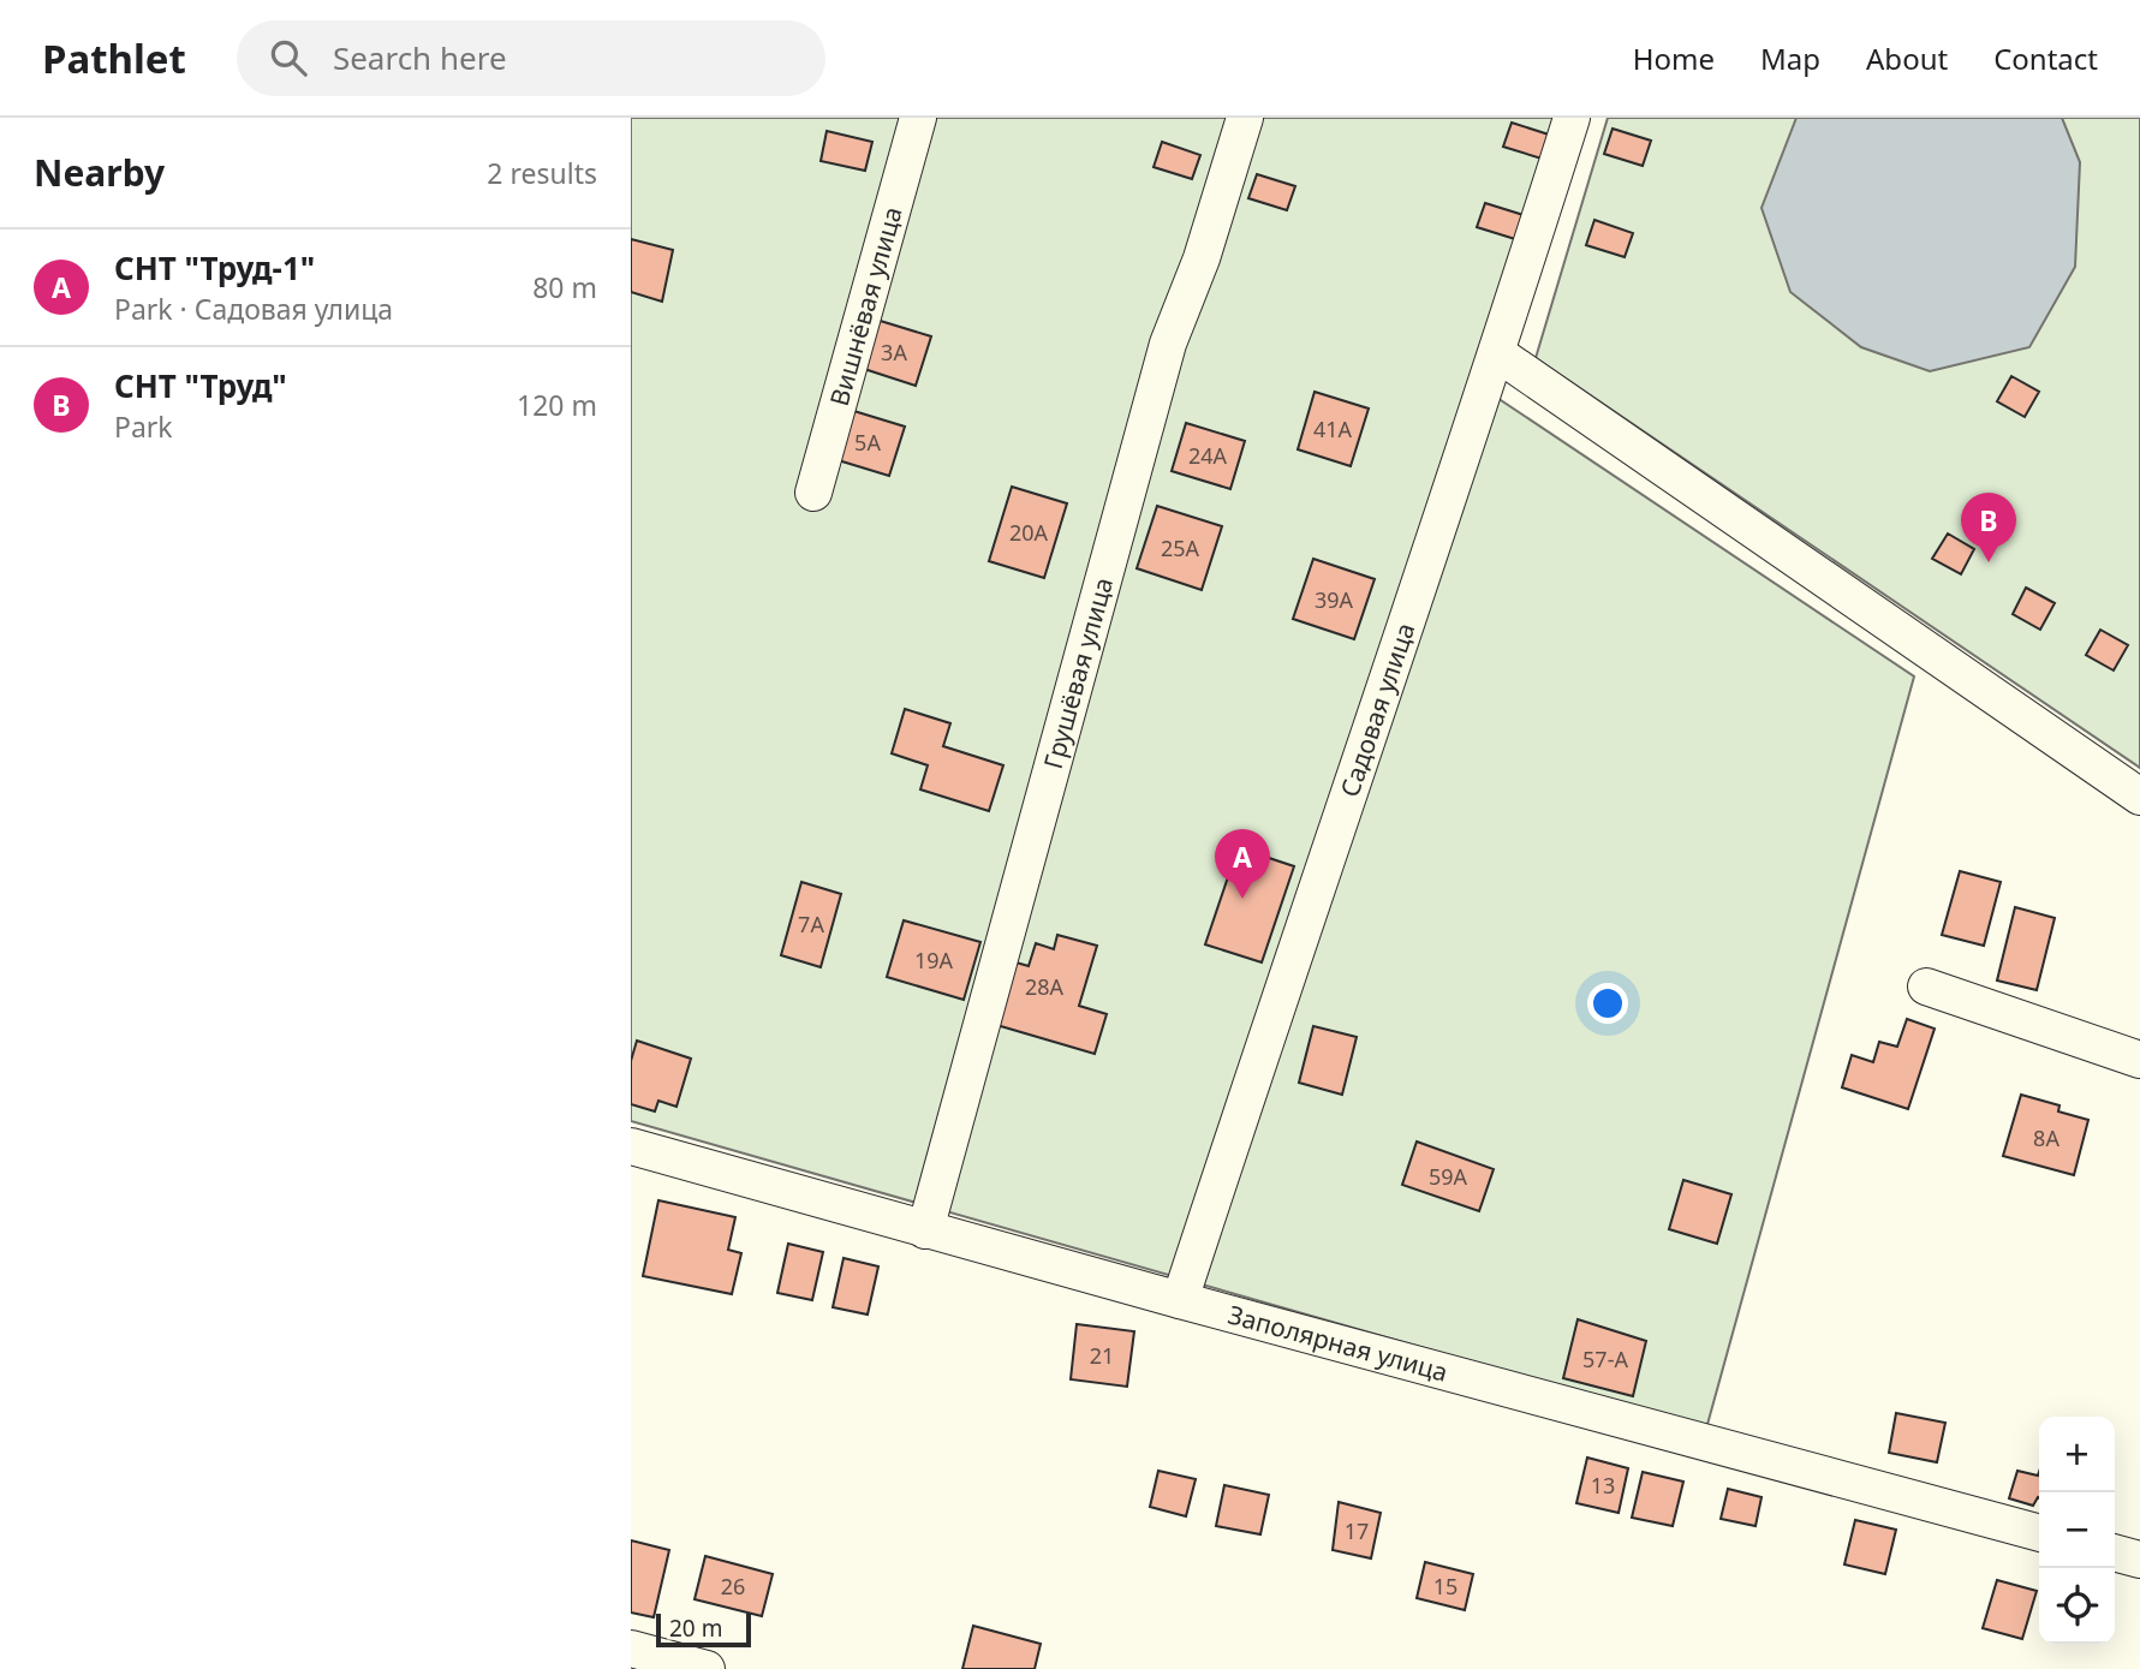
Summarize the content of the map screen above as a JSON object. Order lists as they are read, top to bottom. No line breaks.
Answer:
{"streets":{"street":["Вишнёвая улица","Грушёвая улица","Садовая улица","Заполярная улица"]},"crossings":[["Грушёвая улица","Заполярная улица"],["Садовая улица","Заполярная улица"]],"house_numbers":["3А","41А","5А","24А","20А","25А","39А","7А","19А","28А","8А","59А","21","57-А","13","17","26","15"],"scale_bar":"20 m","page":{"header":"Pathlet","search":"Search here","nav":["Home","Map","About","Contact"],"heading":["Nearby","2 results"],"list":[{"mark":"A","name":"СНТ \"Труд-1\"","note":"Park · Садовая улица","value":"80 m"},{"mark":"B","name":"СНТ \"Труд\"","note":"Park","value":"120 m"}],"pins":["B","A"],"map_buttons":["+","−"],"scale":"20 m"}}
